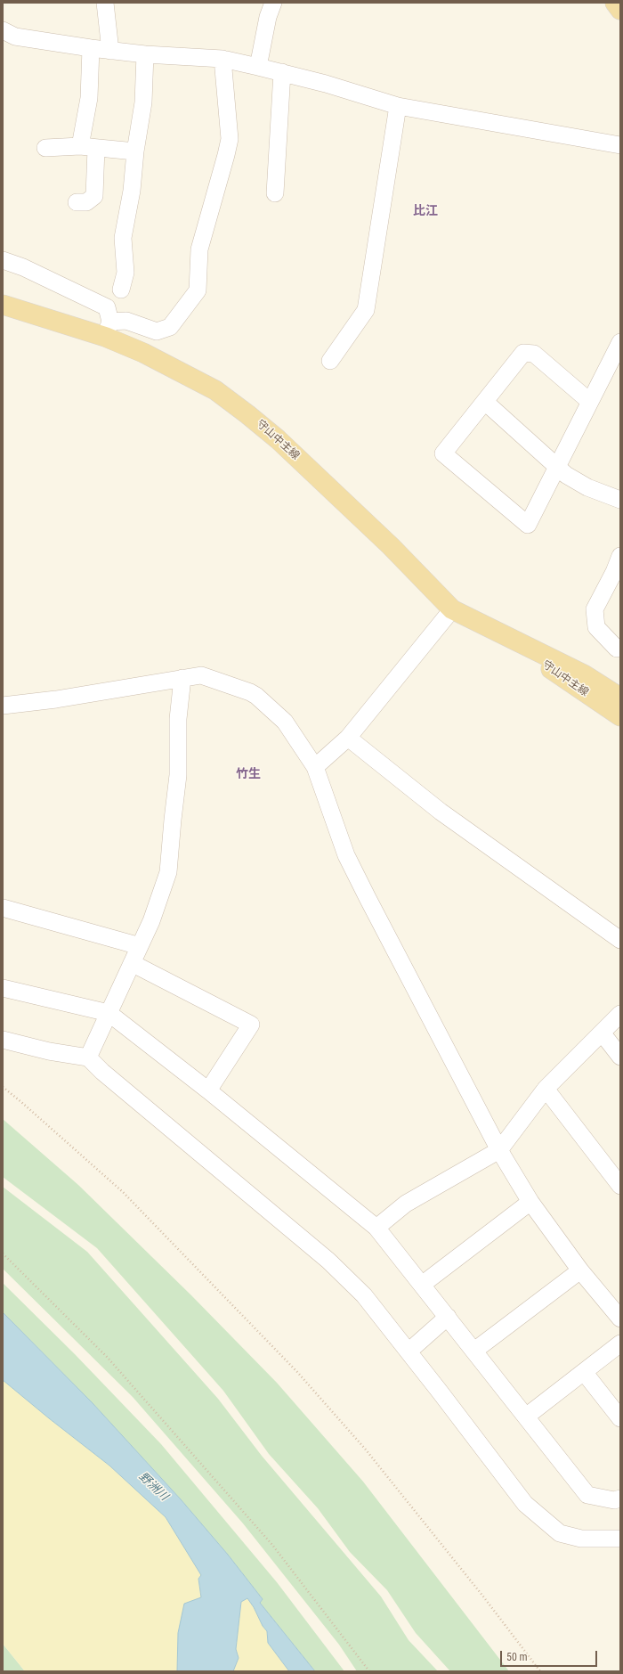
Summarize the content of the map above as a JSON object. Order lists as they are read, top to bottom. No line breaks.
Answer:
{"streets":{"main road":["守山中主線"]},"districts":["比江","竹生"],"water":["野洲川"],"scale_bar":"50 m"}
